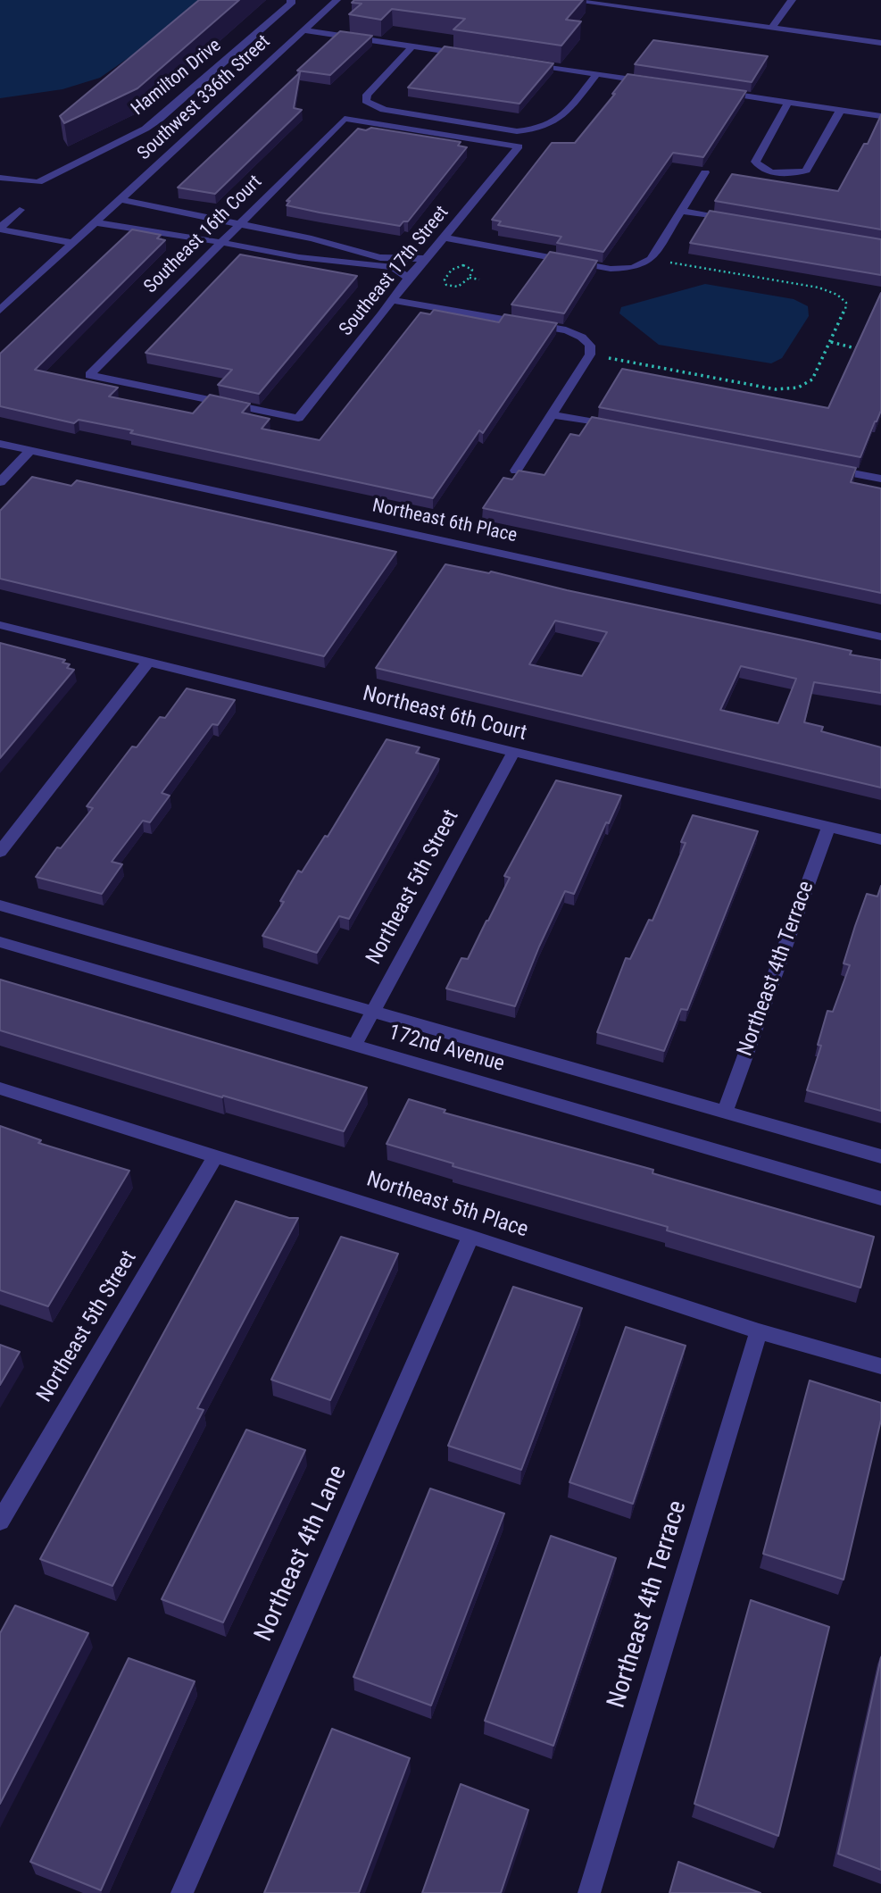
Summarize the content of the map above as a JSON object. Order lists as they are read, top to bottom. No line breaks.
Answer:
{"streets":{"street":["Hamilton Drive","Southwest 336th Street","Southeast 16th Court","Southeast 17th Street","Northeast 6th Place","Northeast 6th Court","Northeast 5th Street","Northeast 4th Terrace","172nd Avenue","Northeast 5th Place","Northeast 4th Lane"]},"crossings":[["Southeast 16th Court","Southeast 17th Street"],["Northeast 6th Court","Northeast 5th Street"],["Northeast 6th Court","Northeast 4th Terrace"],["Northeast 5th Street","172nd Avenue"],["Northeast 5th Street","Northeast 5th Place"],["Northeast 4th Terrace","172nd Avenue"],["Northeast 4th Terrace","Northeast 5th Place"],["Northeast 5th Place","Northeast 4th Lane"]]}
